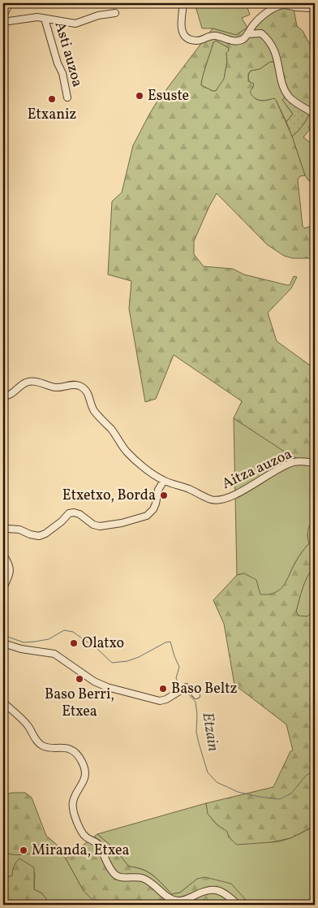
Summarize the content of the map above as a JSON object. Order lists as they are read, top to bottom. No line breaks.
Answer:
{"streets":{"street":["Asti auzoa","Aitza auzoa"]},"water":["Etzain"],"places":["Esuste","Etxaniz","Etxetxo, Borda","Olatxo","Baso Berri, Etxea","Baso Beltz","Miranda, Etxea"]}
